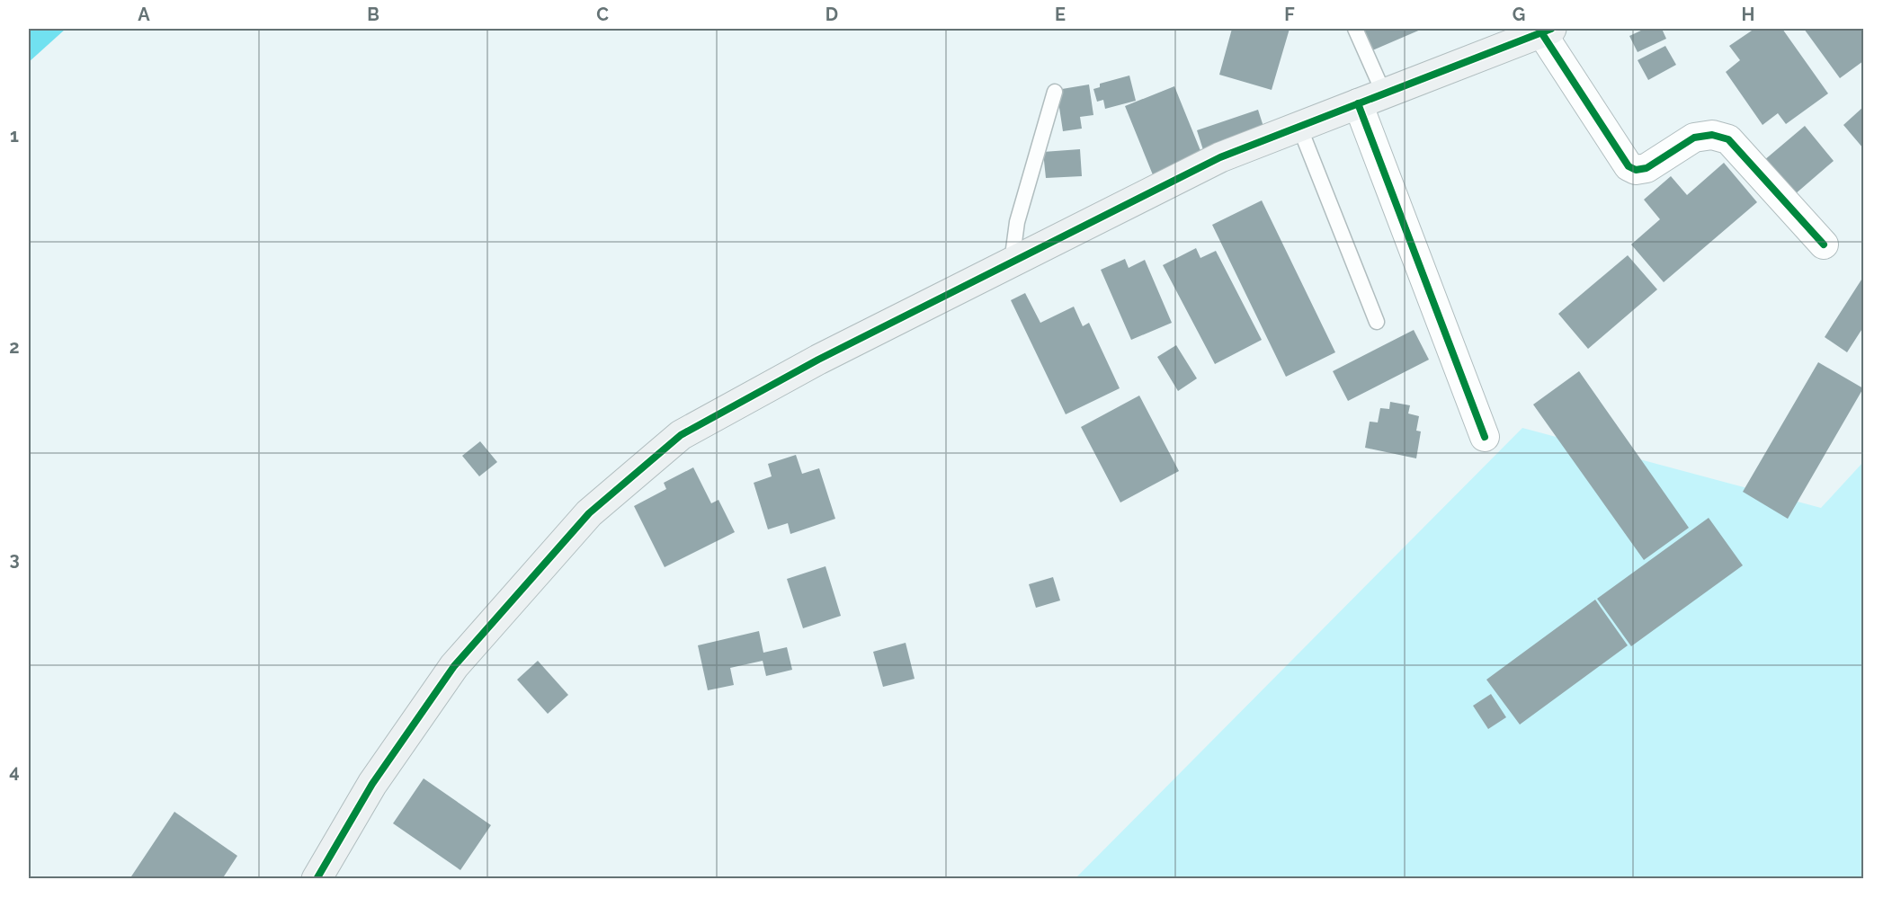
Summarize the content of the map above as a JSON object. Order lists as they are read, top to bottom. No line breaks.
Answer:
{"grid":{"columns":["A","B","C","D","E","F","G","H"],"rows":["1","2","3","4"]}}
